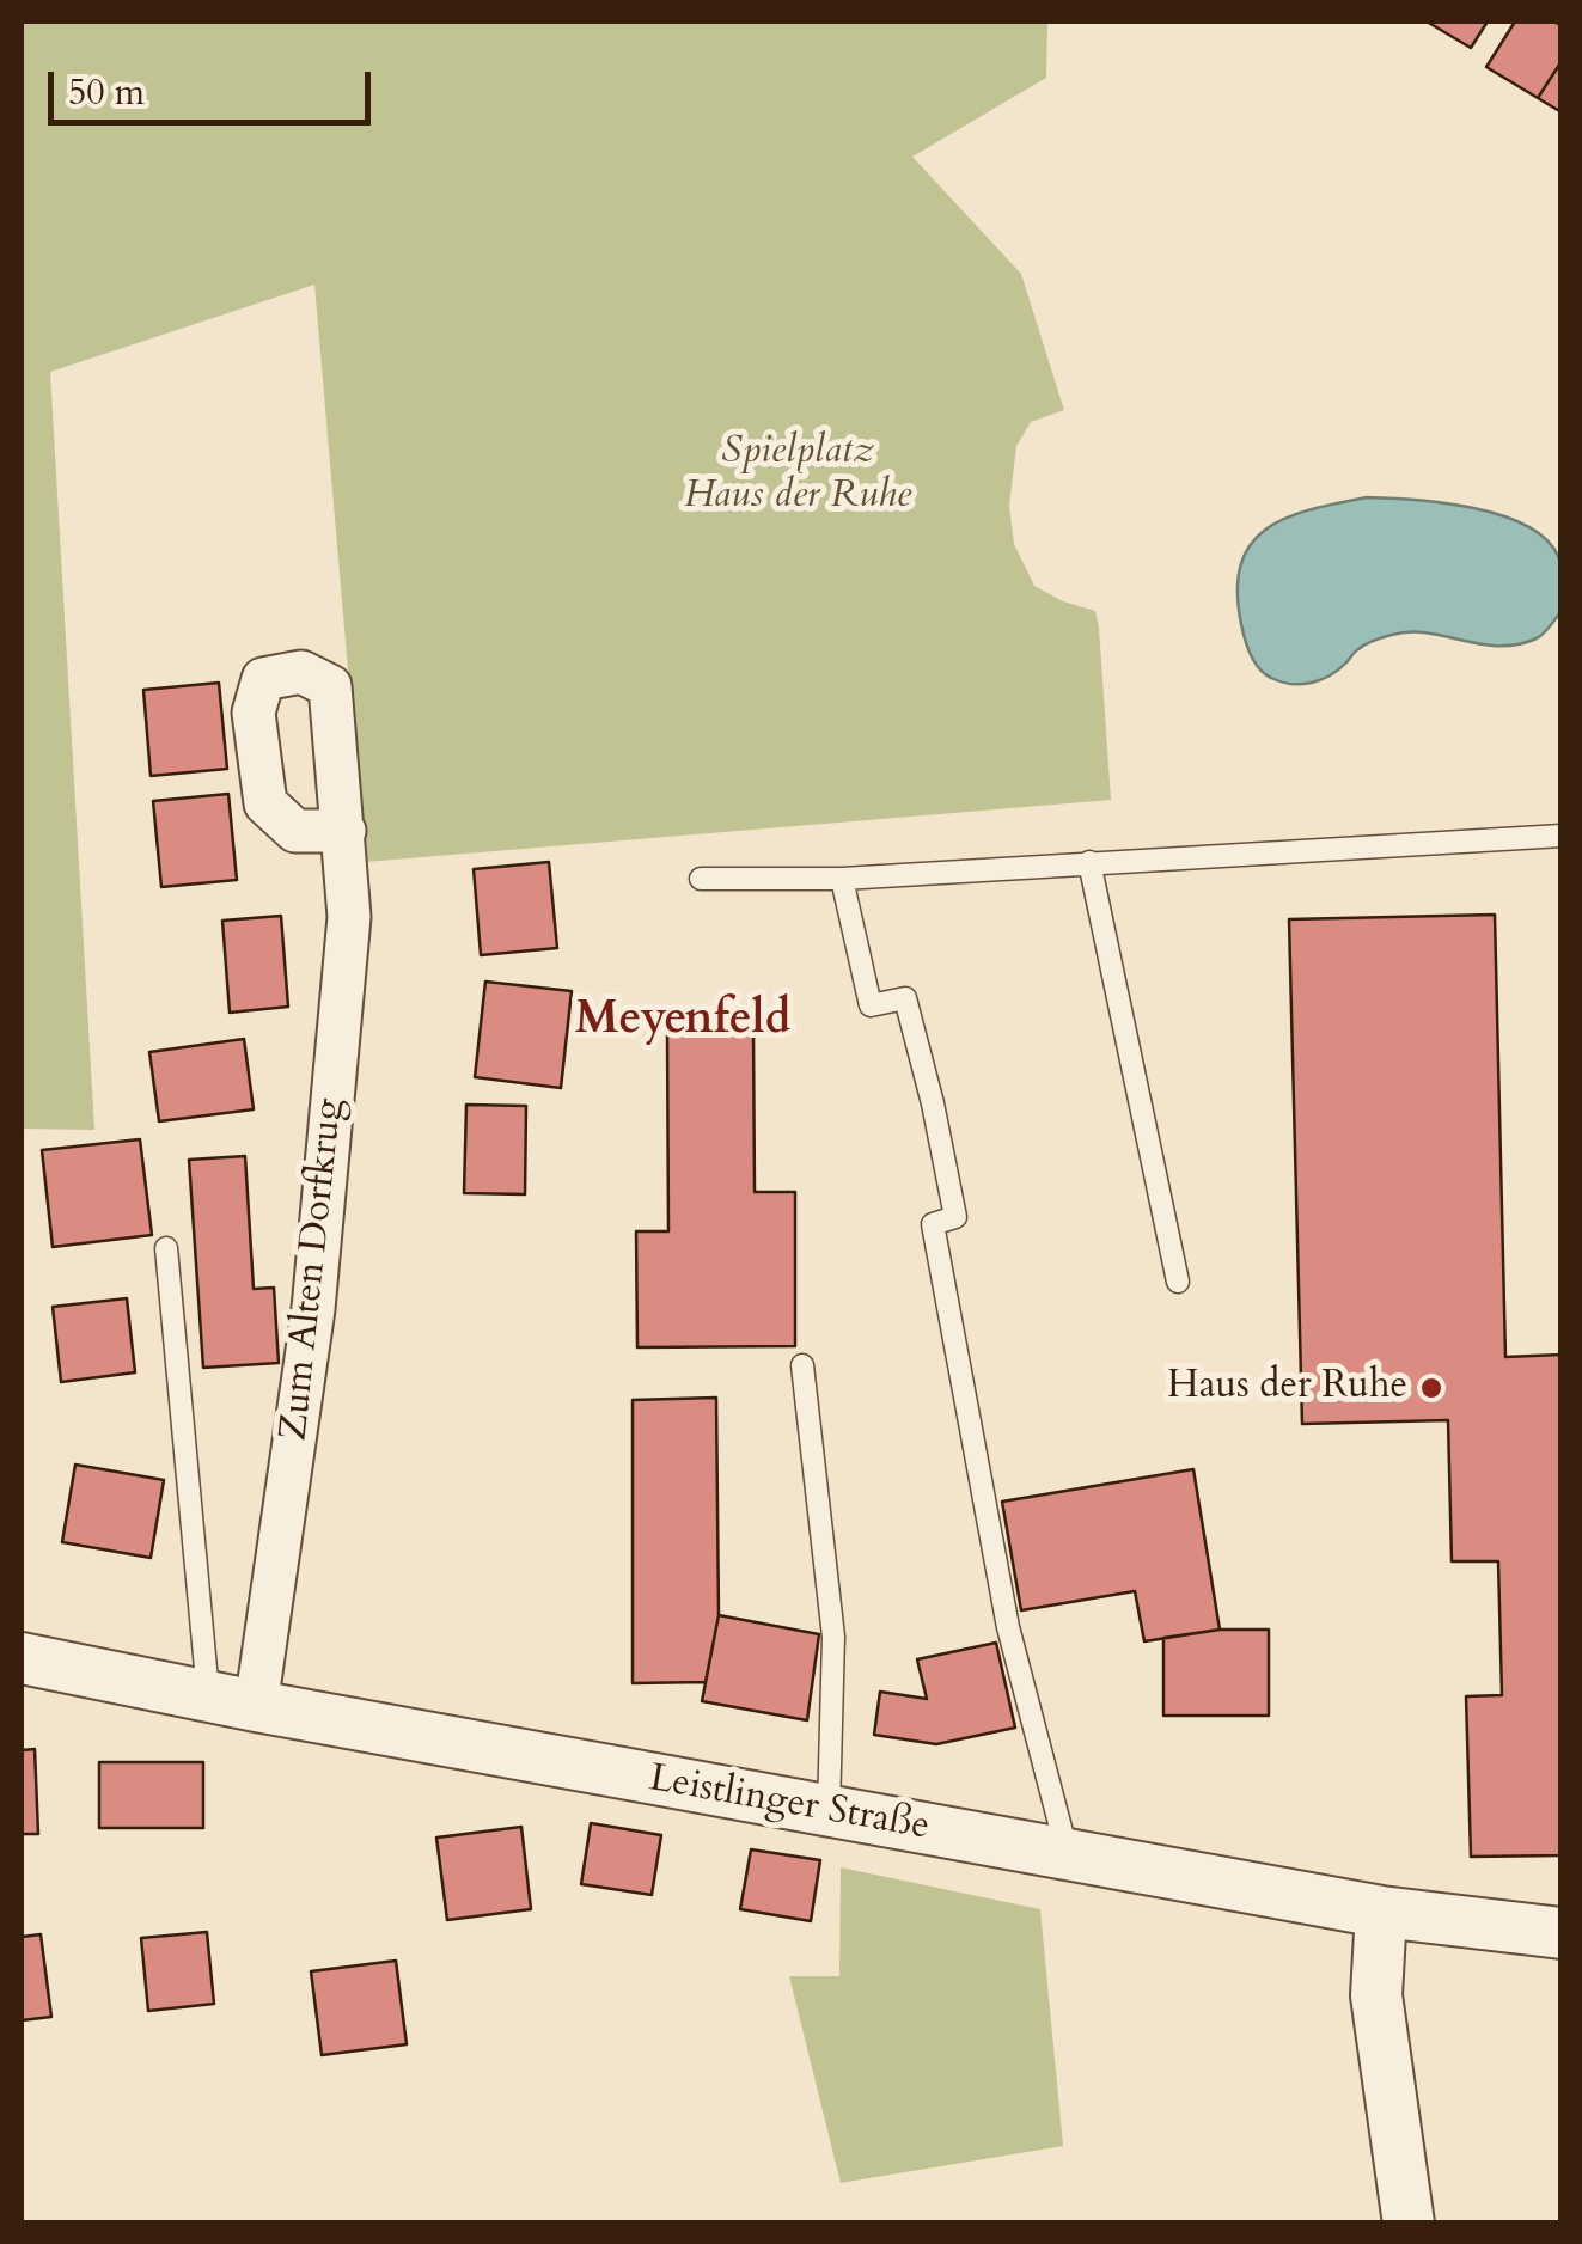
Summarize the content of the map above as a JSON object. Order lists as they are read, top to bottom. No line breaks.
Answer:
{"streets":{"street":["Zum Alten Dorfkrug","Leistlinger Straße"]},"crossings":[["Zum Alten Dorfkrug","Leistlinger Straße"]],"districts":["Meyenfeld"],"parks":["Spielplatz Haus der Ruhe"],"places":["Haus der Ruhe"],"scale_bar":"50 m"}
